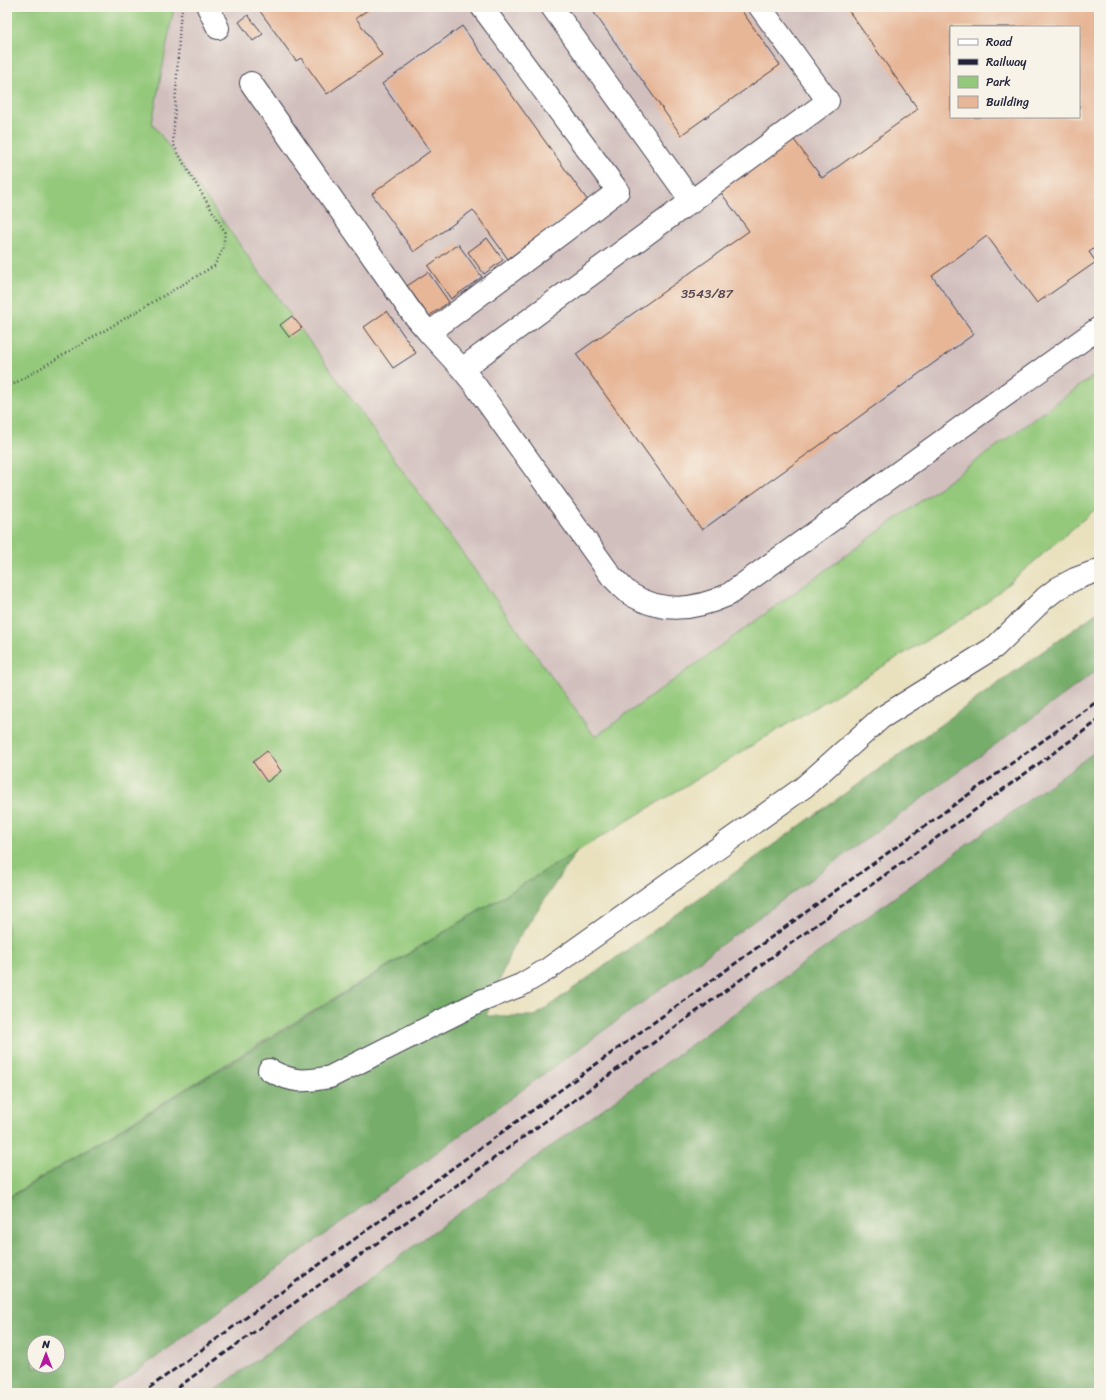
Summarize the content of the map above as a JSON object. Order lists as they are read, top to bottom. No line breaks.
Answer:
{"house_numbers":["3543/87"],"legend":["Road","Railway","Park","Building"],"north":"top"}
